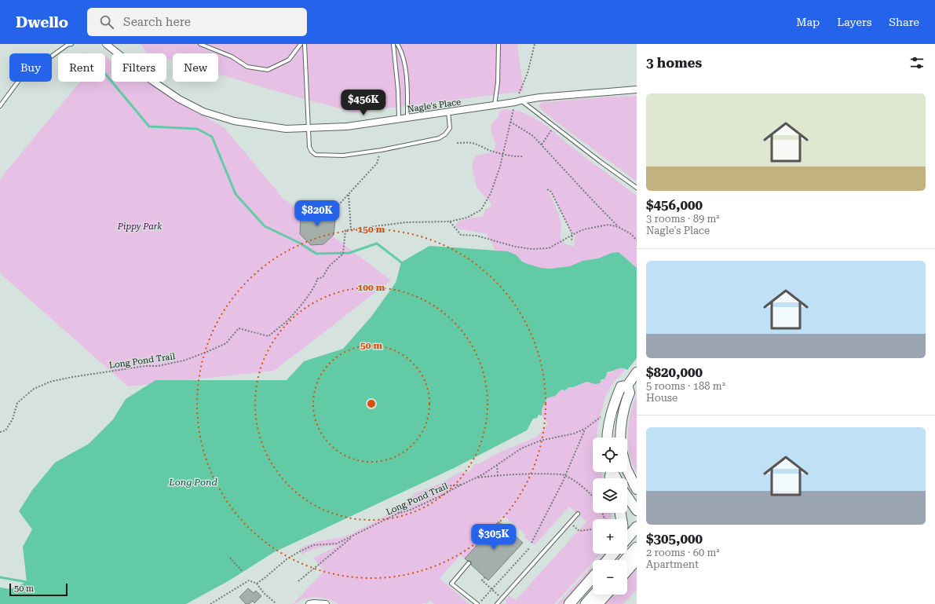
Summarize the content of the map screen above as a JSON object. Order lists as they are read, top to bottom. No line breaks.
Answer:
{"streets":{"street":["Nagle's Place"],"path":["Long Pond Trail"]},"water":["Long Pond"],"parks":["Pippy Park"],"scale_bar":"50 m","page":{"header":"Dwello","search":"Search here","nav":["Map","Layers","Share"],"heading":"3 homes","chip":["Buy","Rent","Filters","New"],"list":[{"name":"$456,000","note":"3 rooms · 89 m² · Nagle's Place"},{"name":"$820,000","note":"5 rooms · 188 m² · House"},{"name":"$305,000","note":"2 rooms · 60 m² · Apartment"}],"price":["$456K","$820K","$305K"],"map_buttons":["+","−"],"scale":"50 m"},"rings":["150 m","100 m","50 m"]}
